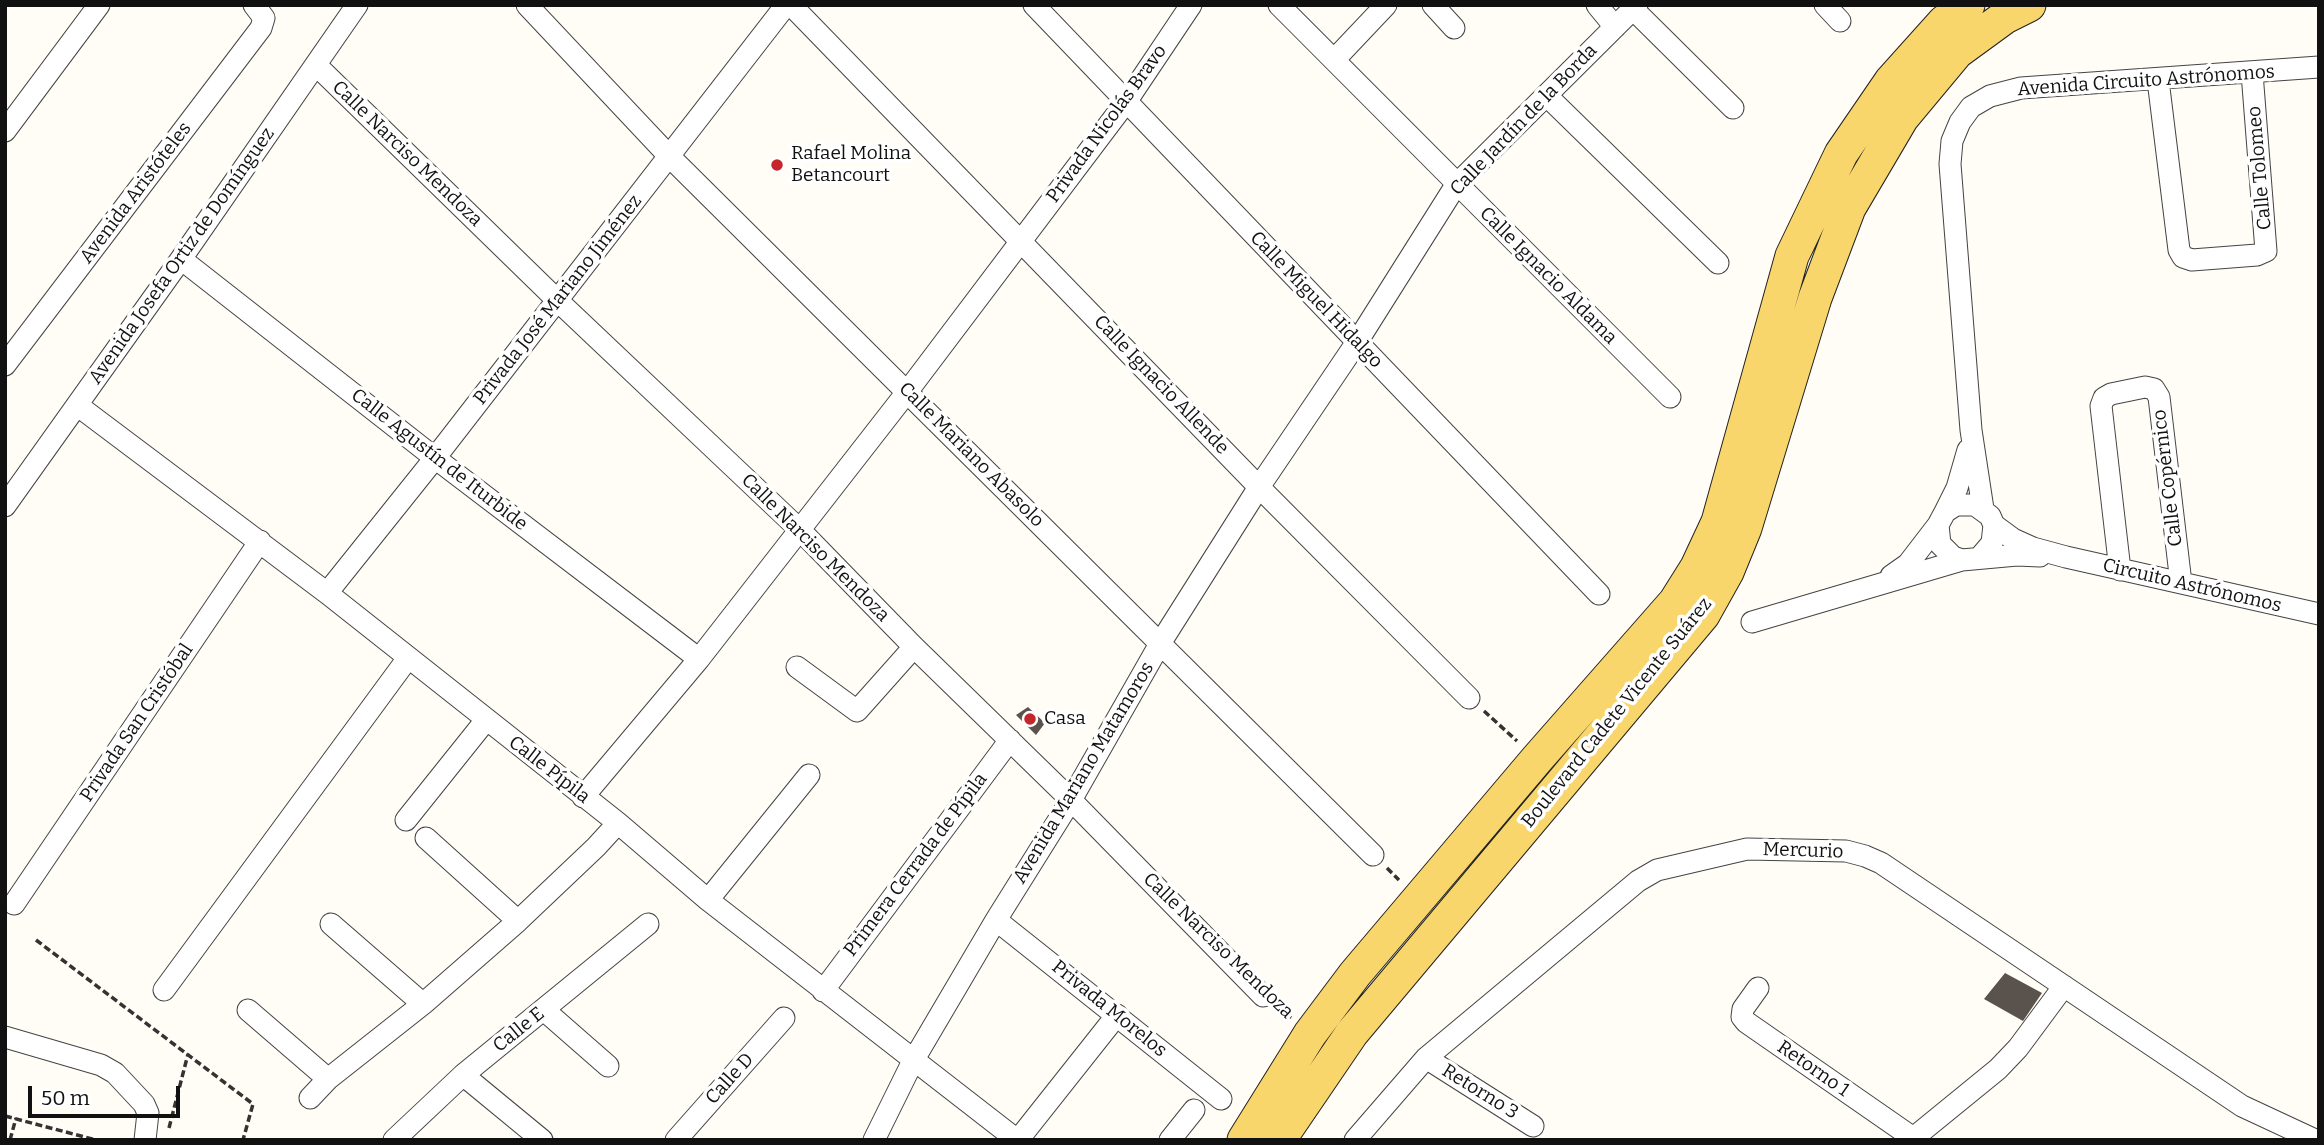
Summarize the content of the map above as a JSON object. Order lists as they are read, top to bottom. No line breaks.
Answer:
{"streets":{"main road":["Boulevard Cadete Vicente Suárez"],"street":["Avenida Circuito Astrónomos","Calle Jardín de la Borda","Privada Nicolás Bravo","Calle Narciso Mendoza","Calle Tolomeo","Avenida Aristóteles","Avenida Josefa Ortiz de Domínguez","Calle Ignacio Aldama","Privada José Mariano Jiménez","Calle Miguel Hidalgo","Calle Ignacio Allende","Calle Mariano Abasolo","Calle Agustín de Iturbide","Calle Copérnico","Circuito Astrónomos","Privada San Cristóbal","Calle Pípila","Avenida Mariano Matamoros","Mercurio","Primera Cerrada de Pípila","Privada Morelos","Calle E","Retorno 1","Calle D","Retorno 3"]},"crossings":[["Avenida Circuito Astrónomos","Calle Tolomeo"],["Avenida Circuito Astrónomos","Circuito Astrónomos"],["Calle Jardín de la Borda","Calle Ignacio Aldama"],["Calle Jardín de la Borda","Calle Miguel Hidalgo"],["Calle Jardín de la Borda","Calle Ignacio Allende"],["Calle Jardín de la Borda","Avenida Mariano Matamoros"],["Privada Nicolás Bravo","Calle Narciso Mendoza"],["Privada Nicolás Bravo","Calle Miguel Hidalgo"],["Privada Nicolás Bravo","Calle Ignacio Allende"],["Privada Nicolás Bravo","Calle Mariano Abasolo"],["Privada Nicolás Bravo","Calle Agustín de Iturbide"],["Calle Narciso Mendoza","Avenida Josefa Ortiz de Domínguez"],["Calle Narciso Mendoza","Privada José Mariano Jiménez"],["Calle Narciso Mendoza","Boulevard Cadete Vicente Suárez"],["Calle Narciso Mendoza","Avenida Mariano Matamoros"],["Calle Narciso Mendoza","Primera Cerrada de Pípila"],["Avenida Josefa Ortiz de Domínguez","Calle Agustín de Iturbide"],["Avenida Josefa Ortiz de Domínguez","Calle Pípila"],["Privada José Mariano Jiménez","Calle Ignacio Allende"],["Privada José Mariano Jiménez","Calle Mariano Abasolo"],["Privada José Mariano Jiménez","Calle Agustín de Iturbide"],["Privada José Mariano Jiménez","Calle Pípila"],["Calle Ignacio Allende","Avenida Mariano Matamoros"],["Calle Mariano Abasolo","Avenida Mariano Matamoros"],["Calle Copérnico","Circuito Astrónomos"],["Privada San Cristóbal","Calle Pípila"],["Calle Pípila","Avenida Mariano Matamoros"],["Calle Pípila","Primera Cerrada de Pípila"],["Avenida Mariano Matamoros","Privada Morelos"],["Mercurio","Retorno 3"]],"places":["Rafael Molina Betancourt","Casa"],"scale_bar":"50 m"}
